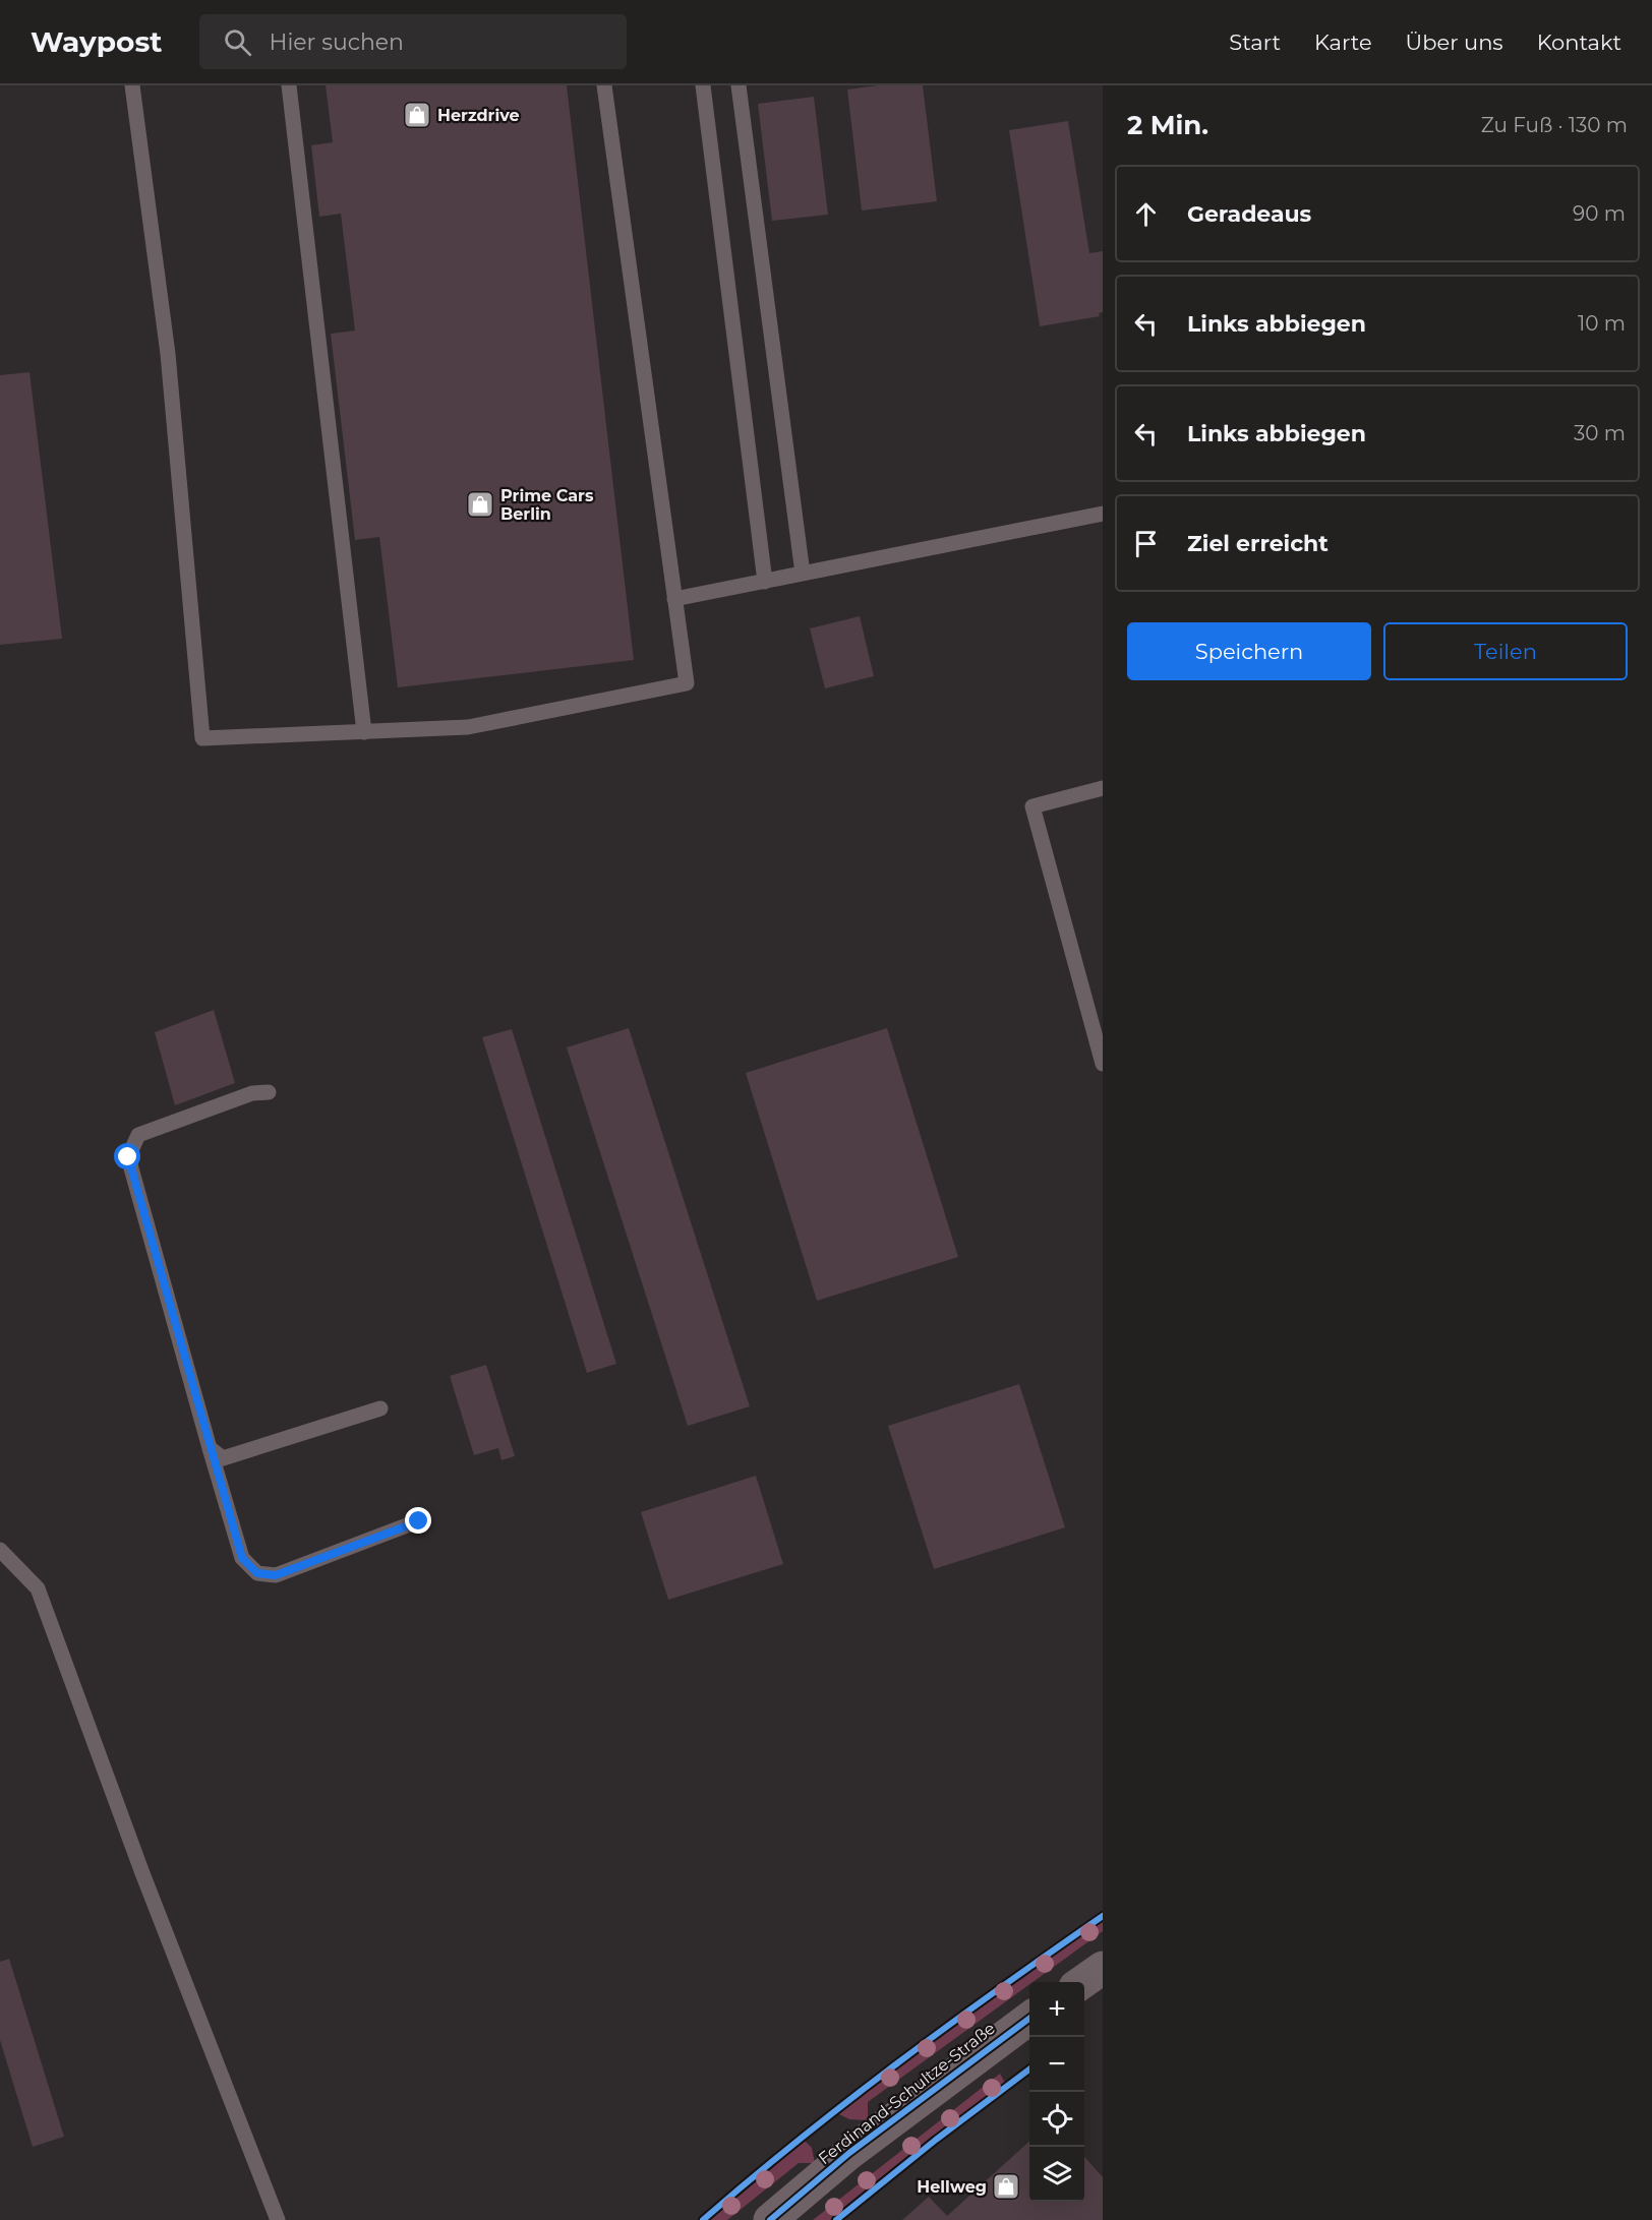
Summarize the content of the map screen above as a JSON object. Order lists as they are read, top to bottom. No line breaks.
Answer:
{"streets":{"street":["Ferdinand-Schultze-Straße"]},"places":{"shop":["Herzdrive","Prime Cars Berlin","Hellweg"]},"page":{"header":"Waypost","search":"Hier suchen","nav":["Start","Karte","Über uns","Kontakt"],"heading":["2 Min.","Zu Fuß · 130 m"],"list":[["Geradeaus","90 m"],["Links abbiegen","10 m"],["Links abbiegen","30 m"],"Ziel erreicht"],"buttons":["Speichern","Teilen"],"map_buttons":["+","−"]}}
